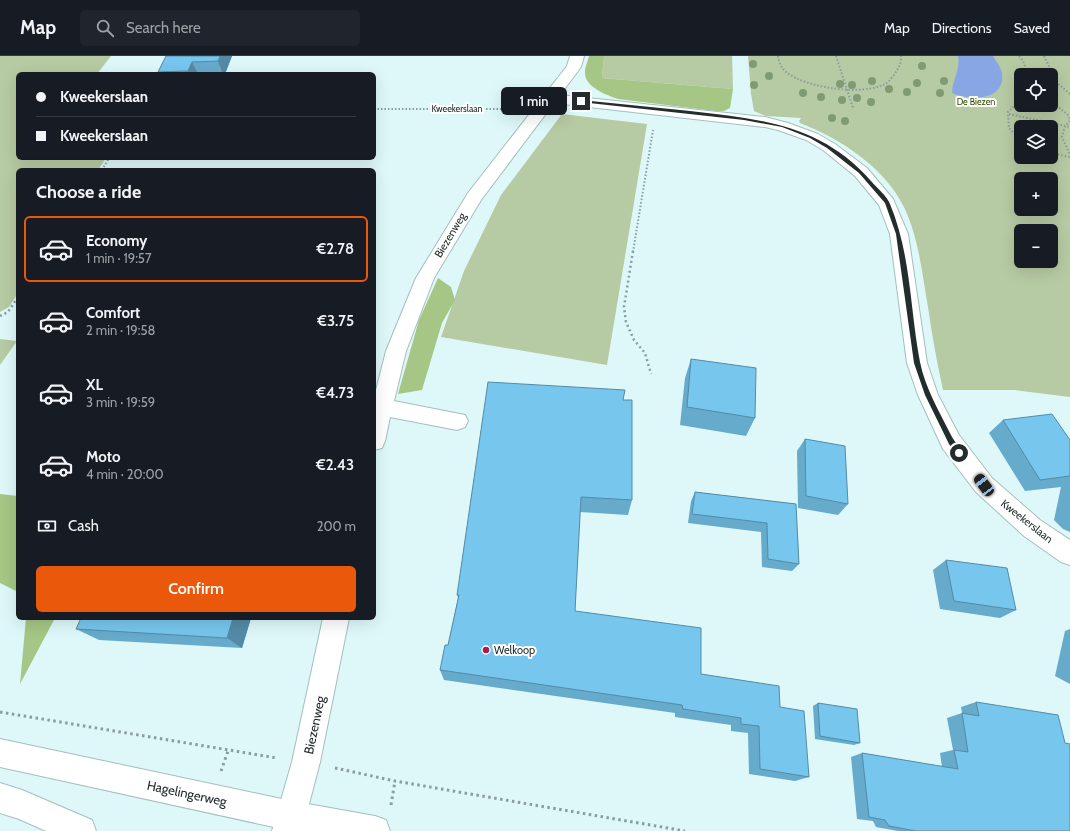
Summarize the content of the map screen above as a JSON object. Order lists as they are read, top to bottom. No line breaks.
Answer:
{"streets":{"street":["Kweekerslaan","Biezenweg","Hagelingerweg"]},"crossings":[["Kweekerslaan","Biezenweg"],["Biezenweg","Hagelingerweg"]],"parks":["De Biezen"],"places":["Welkoop"],"page":{"header":"Map","search":"Search here","nav":["Map","Directions","Saved"],"map_buttons":["+","−"],"banner":["Kweekerslaan","Kweekerslaan"],"bubble":"1 min","heading":"Choose a ride","list":[{"name":"Economy","note":"1 min · 19:57","value":"€2.78"},{"name":"Comfort","note":"2 min · 19:58","value":"€3.75"},{"name":"XL","note":"3 min · 19:59","value":"€4.73"},{"name":"Moto","note":"4 min · 20:00","value":"€2.43"}],"pay":["Cash","200 m"],"buttons":"Confirm"}}
